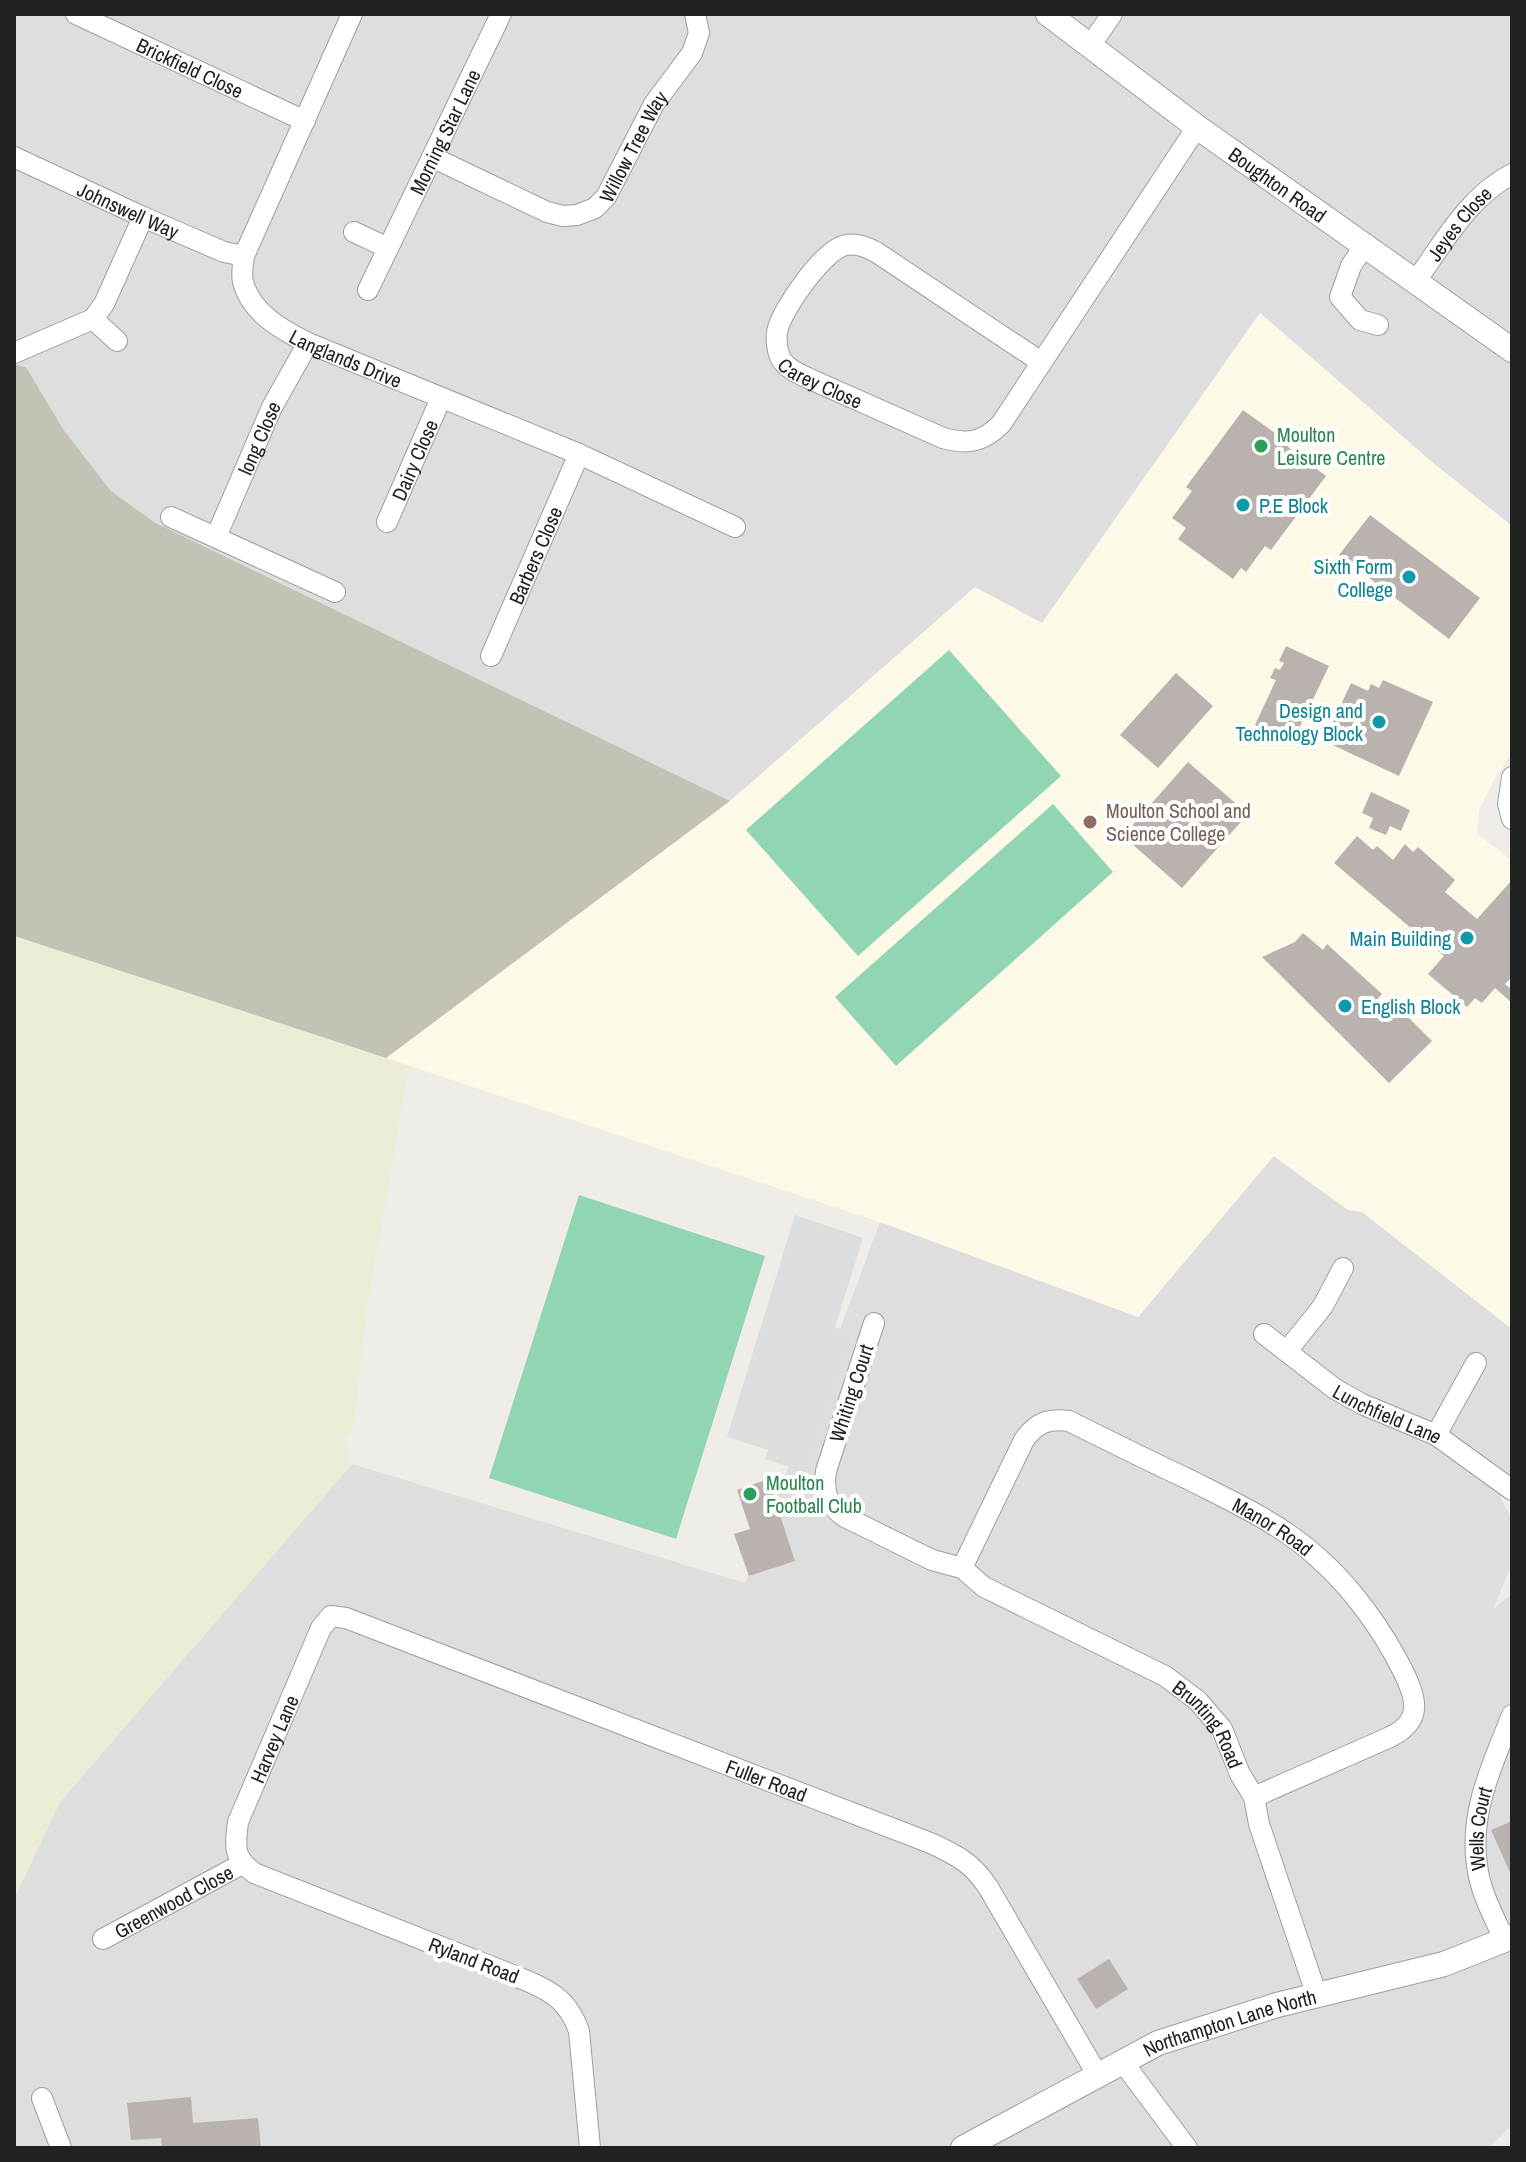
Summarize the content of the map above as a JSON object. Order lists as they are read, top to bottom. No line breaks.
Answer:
{"streets":{"street":["Brickfield Close","Morning Star Lane","Willow Tree Way","Boughton Road","Johnswell Way","Jeyes Close","Langlands Drive","Carey Close","long Close","Dairy Close","Barbers Close","Whiting Court","Lunchfield Lane","Manor Road","Brunting Road","Harvey Lane","Fuller Road","Wells Court","Greenwood Close","Ryland Road","Northampton Lane North"]},"crossings":[["Morning Star Lane","Willow Tree Way"],["Boughton Road","Jeyes Close"],["Boughton Road","Carey Close"],["Johnswell Way","Langlands Drive"],["Langlands Drive","long Close"],["Langlands Drive","Dairy Close"],["Langlands Drive","Barbers Close"],["Whiting Court","Manor Road"],["Whiting Court","Brunting Road"],["Manor Road","Brunting Road"],["Brunting Road","Northampton Lane North"],["Harvey Lane","Fuller Road"],["Harvey Lane","Greenwood Close"],["Harvey Lane","Ryland Road"],["Fuller Road","Northampton Lane North"],["Wells Court","Northampton Lane North"],["Greenwood Close","Ryland Road"]],"places":["Moulton Leisure Centre","P.E Block","Sixth Form College","Design and Technology Block","Moulton School and Science College","Main Building","English Block","Moulton Football Club"]}
